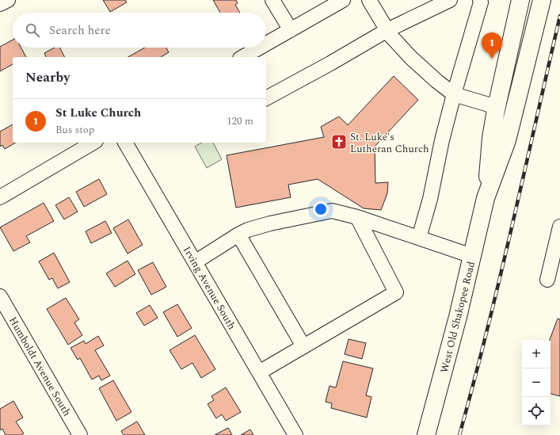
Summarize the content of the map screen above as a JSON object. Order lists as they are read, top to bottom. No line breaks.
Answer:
{"streets":{"main road":["West Old Shakopee Road"],"street":["Irving Avenue South","Humboldt Avenue South"]},"places":{"church":["St. Luke's Lutheran Church"]},"page":{"search":"Search here","pins":"1","heading":"Nearby","list":[{"mark":"1","name":"St Luke Church","note":"Bus stop","value":"120 m"}],"map_buttons":["+","−"]}}
